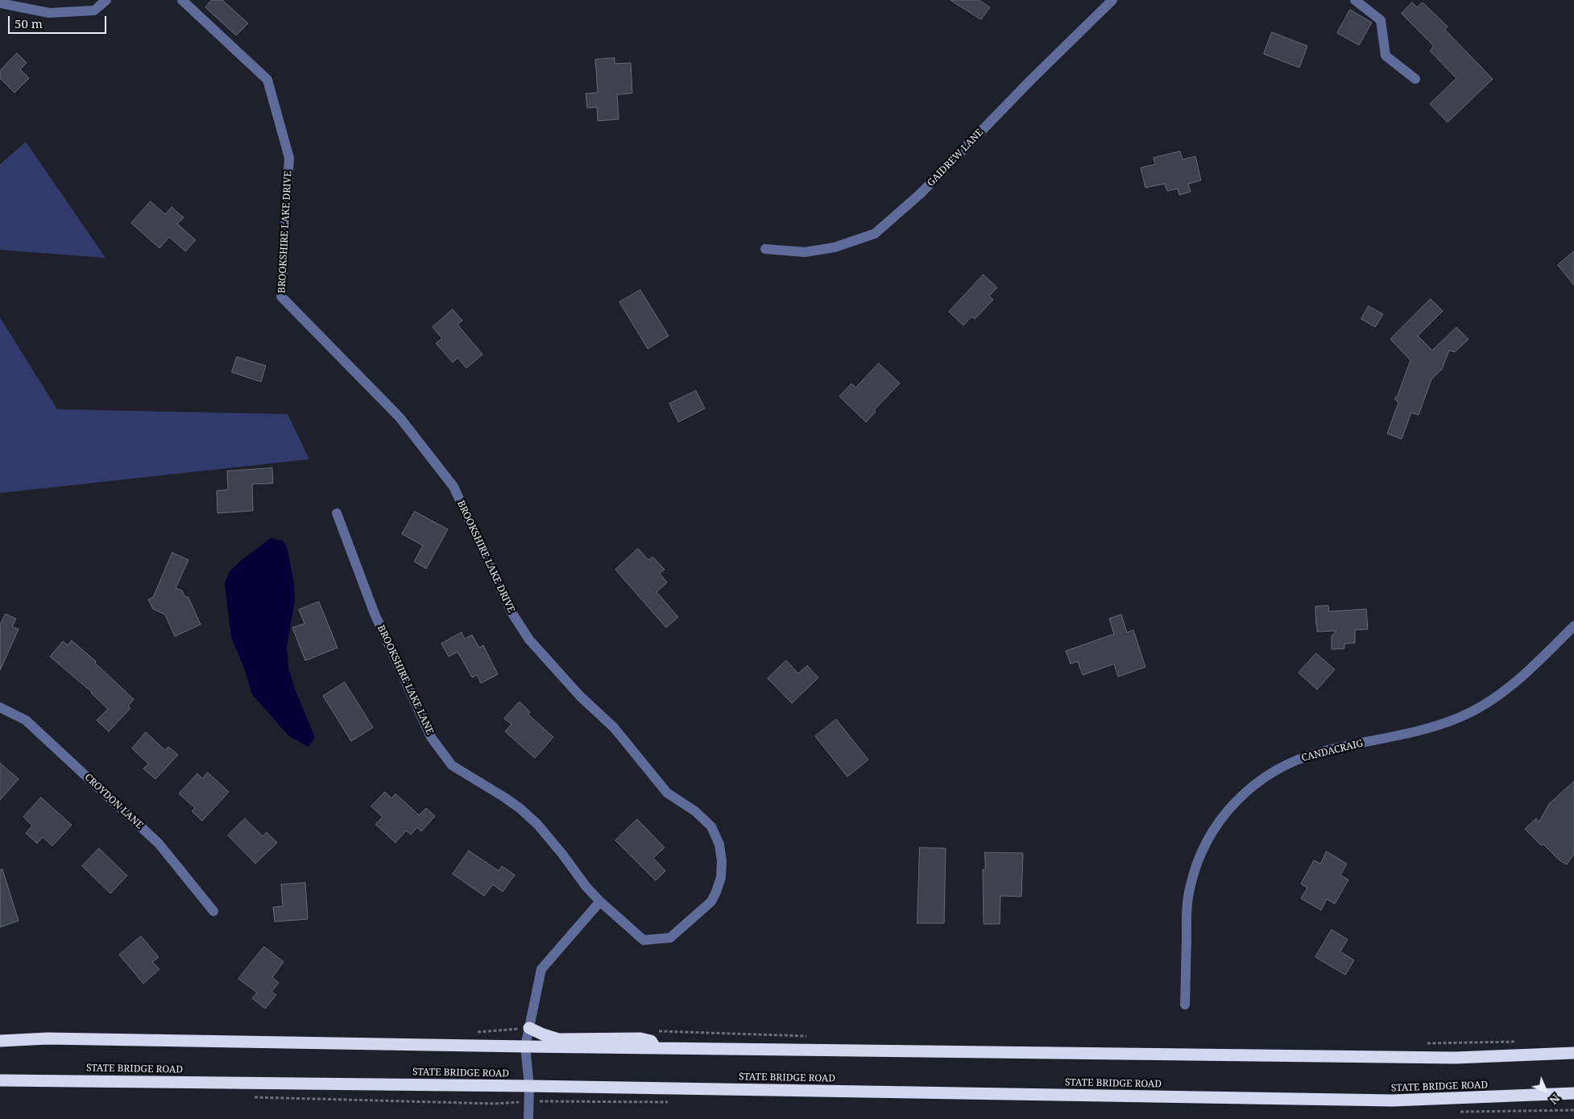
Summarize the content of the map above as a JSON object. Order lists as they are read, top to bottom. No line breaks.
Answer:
{"streets":{"highway":["STATE BRIDGE ROAD"],"street":["GAIDREW LANE","BROOKSHIRE LAKE DRIVE","BROOKSHIRE LAKE LANE","CANDACRAIG","CROYDON LANE"]},"crossings":[["BROOKSHIRE LAKE DRIVE","BROOKSHIRE LAKE LANE"]],"scale_bar":"50 m","north":"bottom right"}
